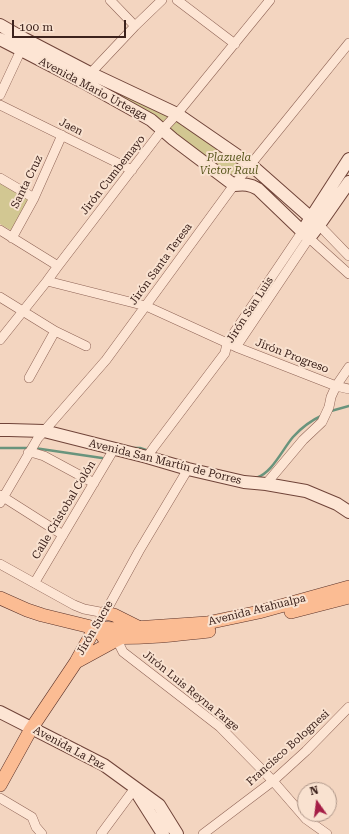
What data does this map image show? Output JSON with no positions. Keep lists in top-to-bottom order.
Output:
{
  "streets": {
    "main road": ["Avenida Atahualpa", "Jirón Sucre"],
    "street": [
      "Avenida Mario Urteaga",
      "Jaen",
      "Jirón Cumbemayo",
      "Santa Cruz",
      "Jirón Santa Teresa",
      "Jirón San Luis",
      "Jirón Progreso",
      "Avenida San Martín de Porres",
      "Calle Cristobal Colón",
      "Jirón Luis Reyna Farge",
      "Avenida La Paz",
      "Francisco Bolognesi"
    ]
  },
  "crossings": [
    ["Avenida Mario Urteaga", "Jirón Cumbemayo"],
    ["Avenida Mario Urteaga", "Jirón Santa Teresa"],
    ["Avenida Mario Urteaga", "Jirón San Luis"],
    ["Jaen", "Jirón Cumbemayo"],
    ["Jaen", "Santa Cruz"],
    ["Jirón Cumbemayo", "Jirón Progreso"],
    ["Jirón Santa Teresa", "Jirón Progreso"],
    ["Jirón Santa Teresa", "Avenida San Martín de Porres"],
    ["Jirón San Luis", "Jirón Progreso"],
    ["Jirón San Luis", "Avenida San Martín de Porres"],
    ["Avenida San Martín de Porres", "Calle Cristobal Colón"],
    ["Avenida San Martín de Porres", "Jirón Sucre"],
    ["Avenida Atahualpa", "Jirón Sucre"],
    ["Avenida Atahualpa", "Jirón Luis Reyna Farge"],
    ["Jirón Sucre", "Avenida La Paz"],
    ["Jirón Luis Reyna Farge", "Francisco Bolognesi"]
  ],
  "parks": ["Plazuela Victor Raul"],
  "scale_bar": "100 m",
  "north": "top"
}
